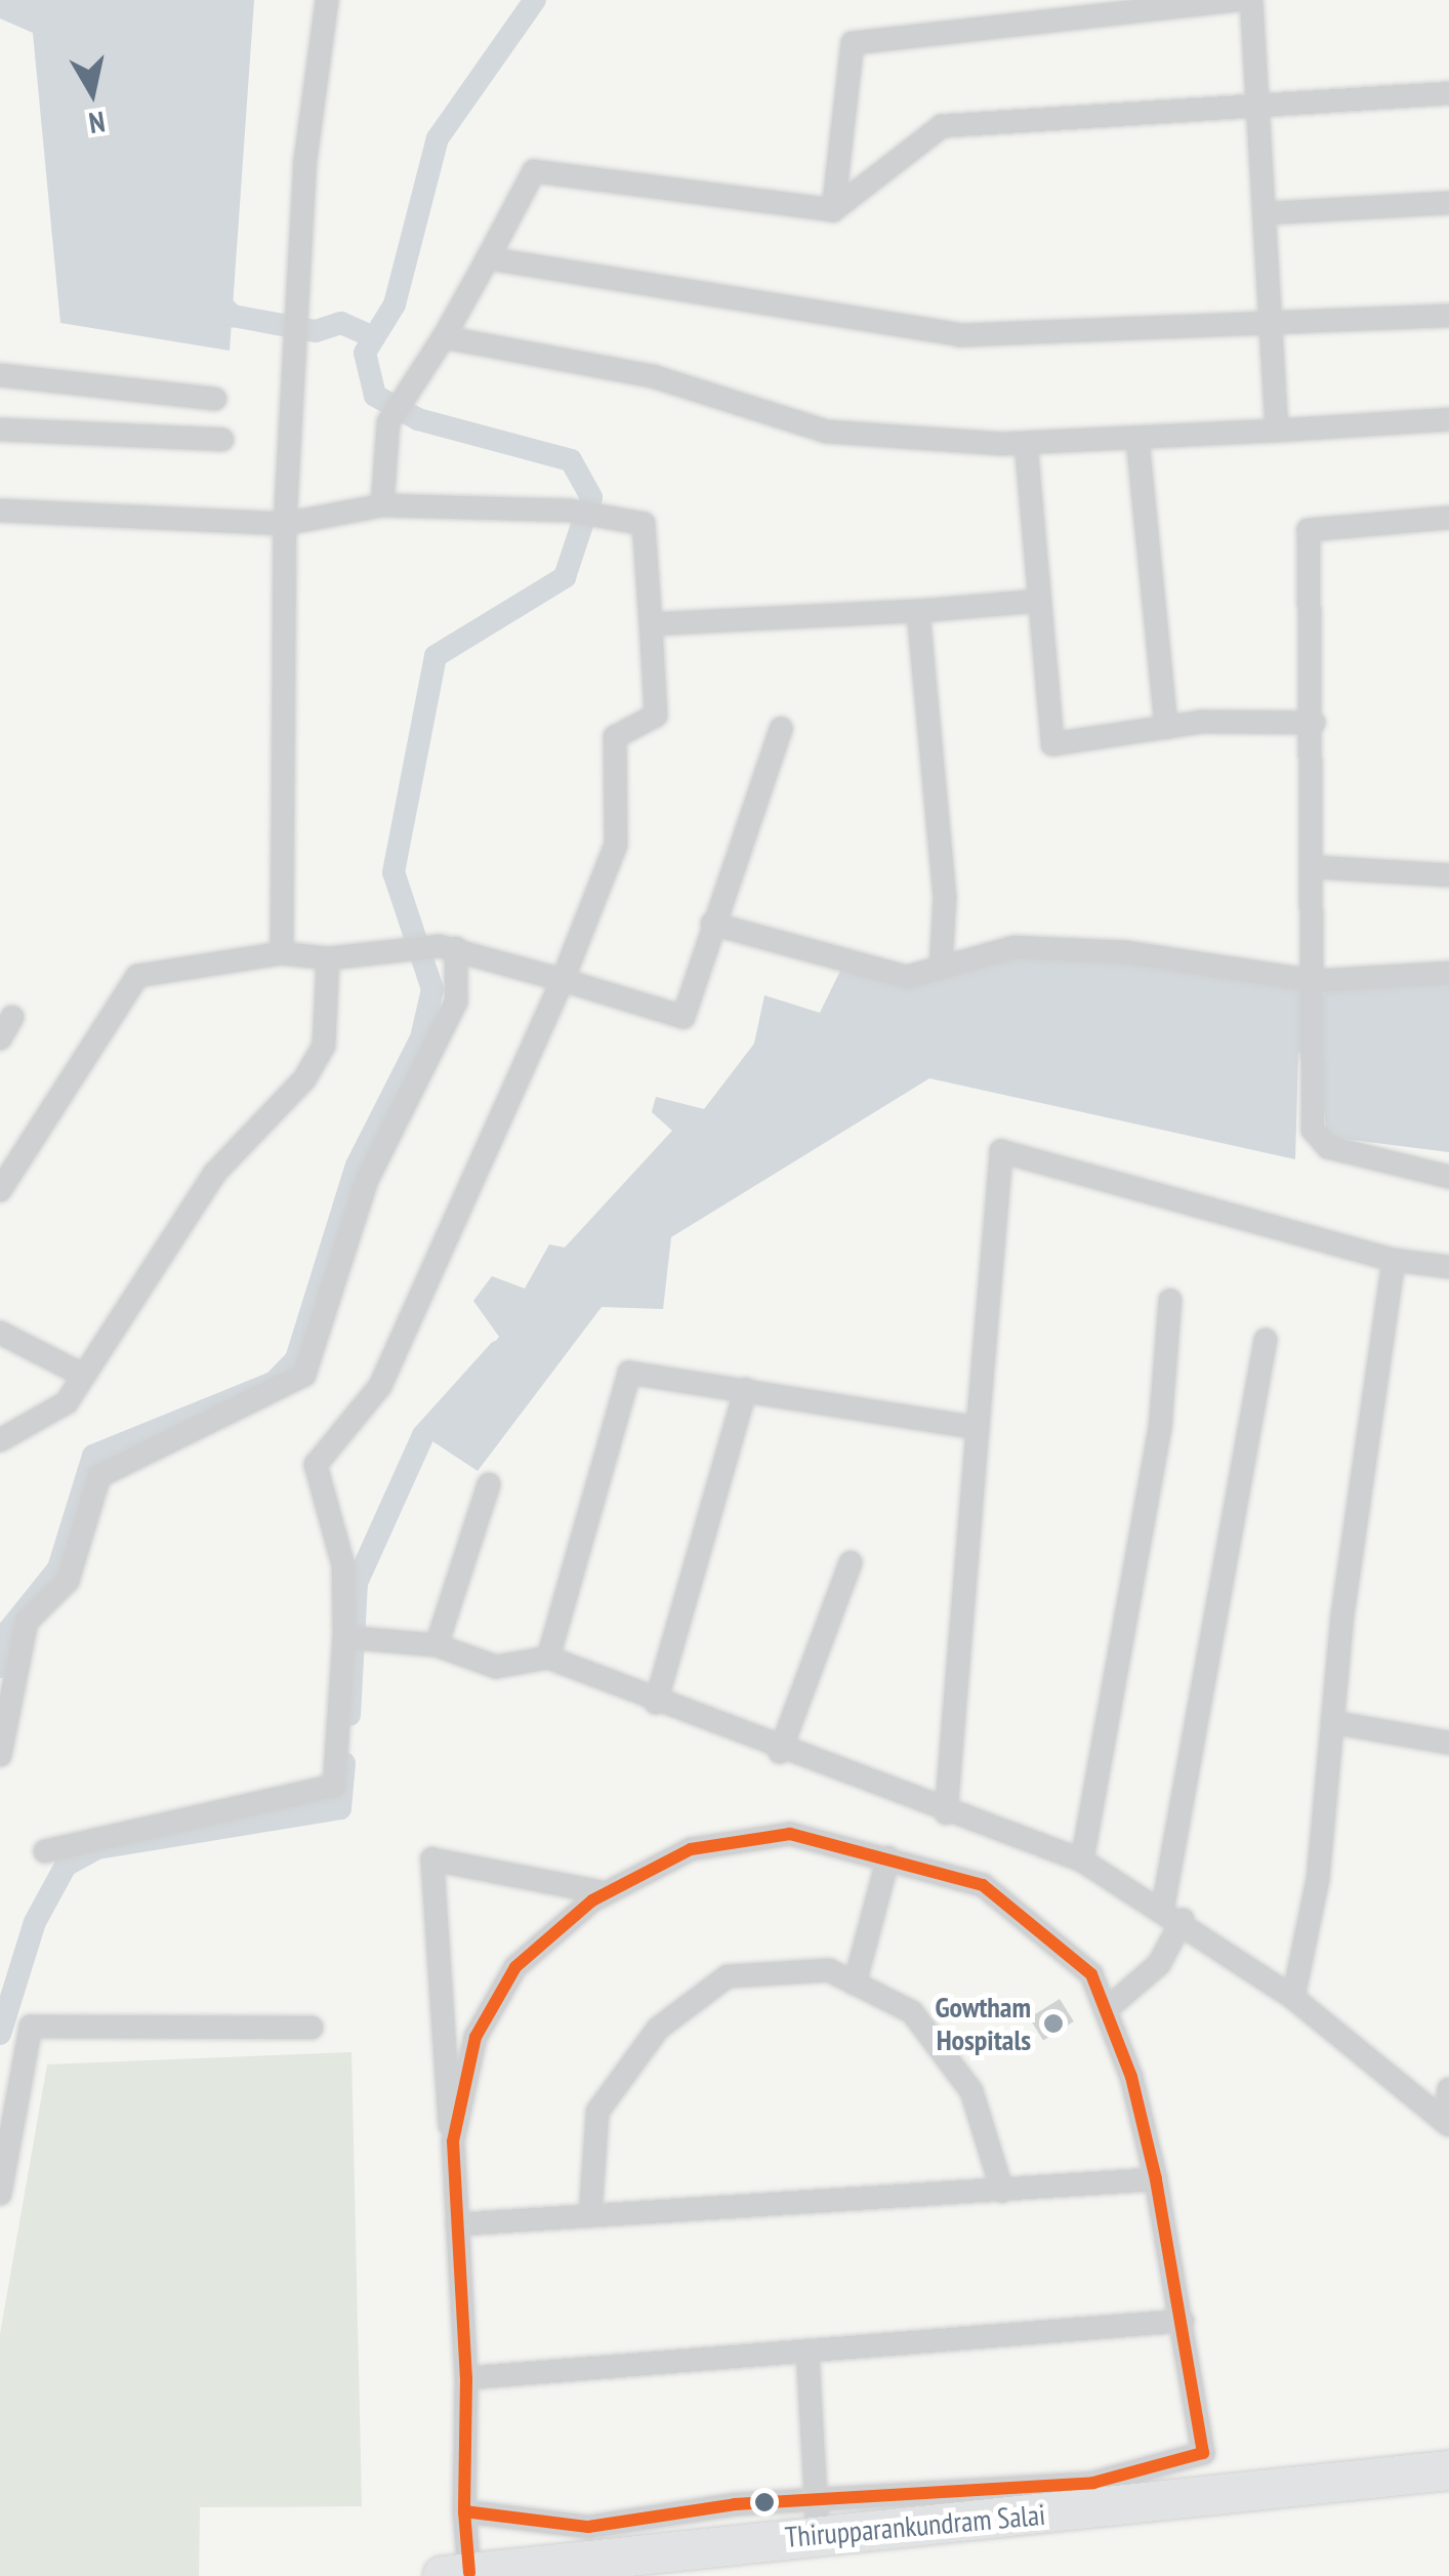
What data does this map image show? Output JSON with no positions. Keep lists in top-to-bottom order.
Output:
{
  "streets": {
    "main road": ["Thirupparankundram Salai"]
  },
  "places": ["Gowtham Hospitals"],
  "north": "bottom"
}
